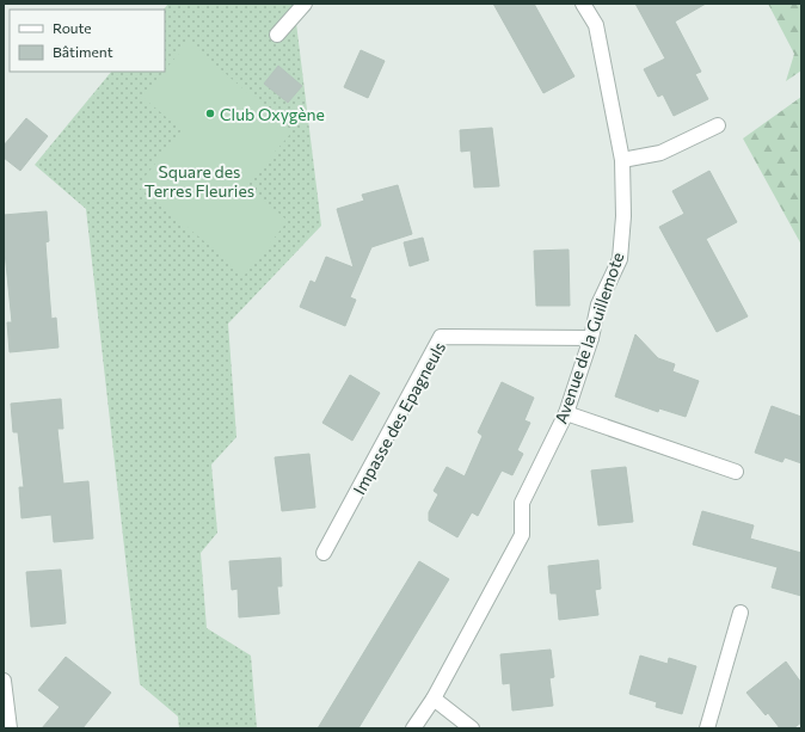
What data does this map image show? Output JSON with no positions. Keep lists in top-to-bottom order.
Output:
{
  "streets": {
    "street": ["Avenue de la Guillemote", "Impasse des Epagneuls"]
  },
  "crossings": [
    ["Avenue de la Guillemote", "Impasse des Epagneuls"]
  ],
  "parks": ["Square des Terres Fleuries"],
  "places": ["Club Oxygène"],
  "legend": ["Route", "Bâtiment"]
}
